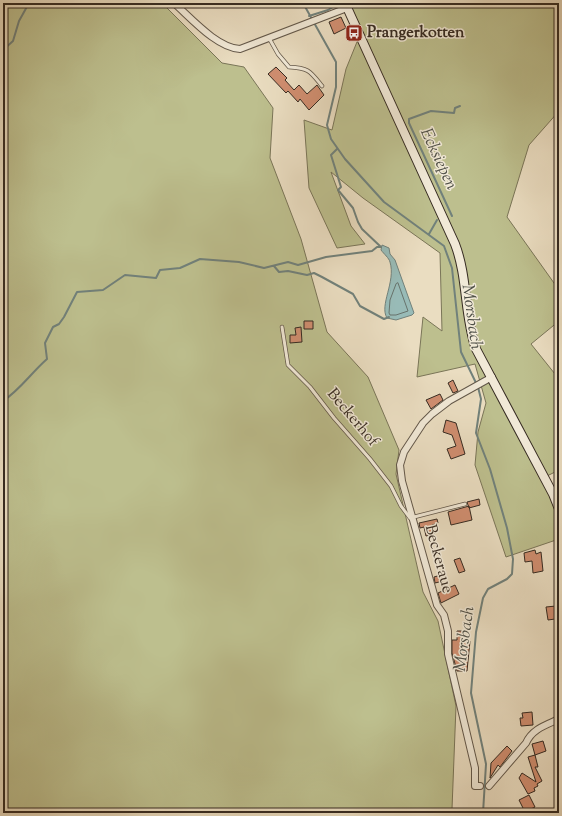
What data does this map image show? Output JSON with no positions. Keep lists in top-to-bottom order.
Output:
{
  "streets": {
    "street": ["Beckeraue"],
    "lane": ["Beckerhof"]
  },
  "crossings": [
    ["Beckerhof", "Beckeraue"]
  ],
  "water": ["Ecksiepen", "Morsbach"],
  "places": {
    "bus stop": ["Prangerkotten"]
  }
}
